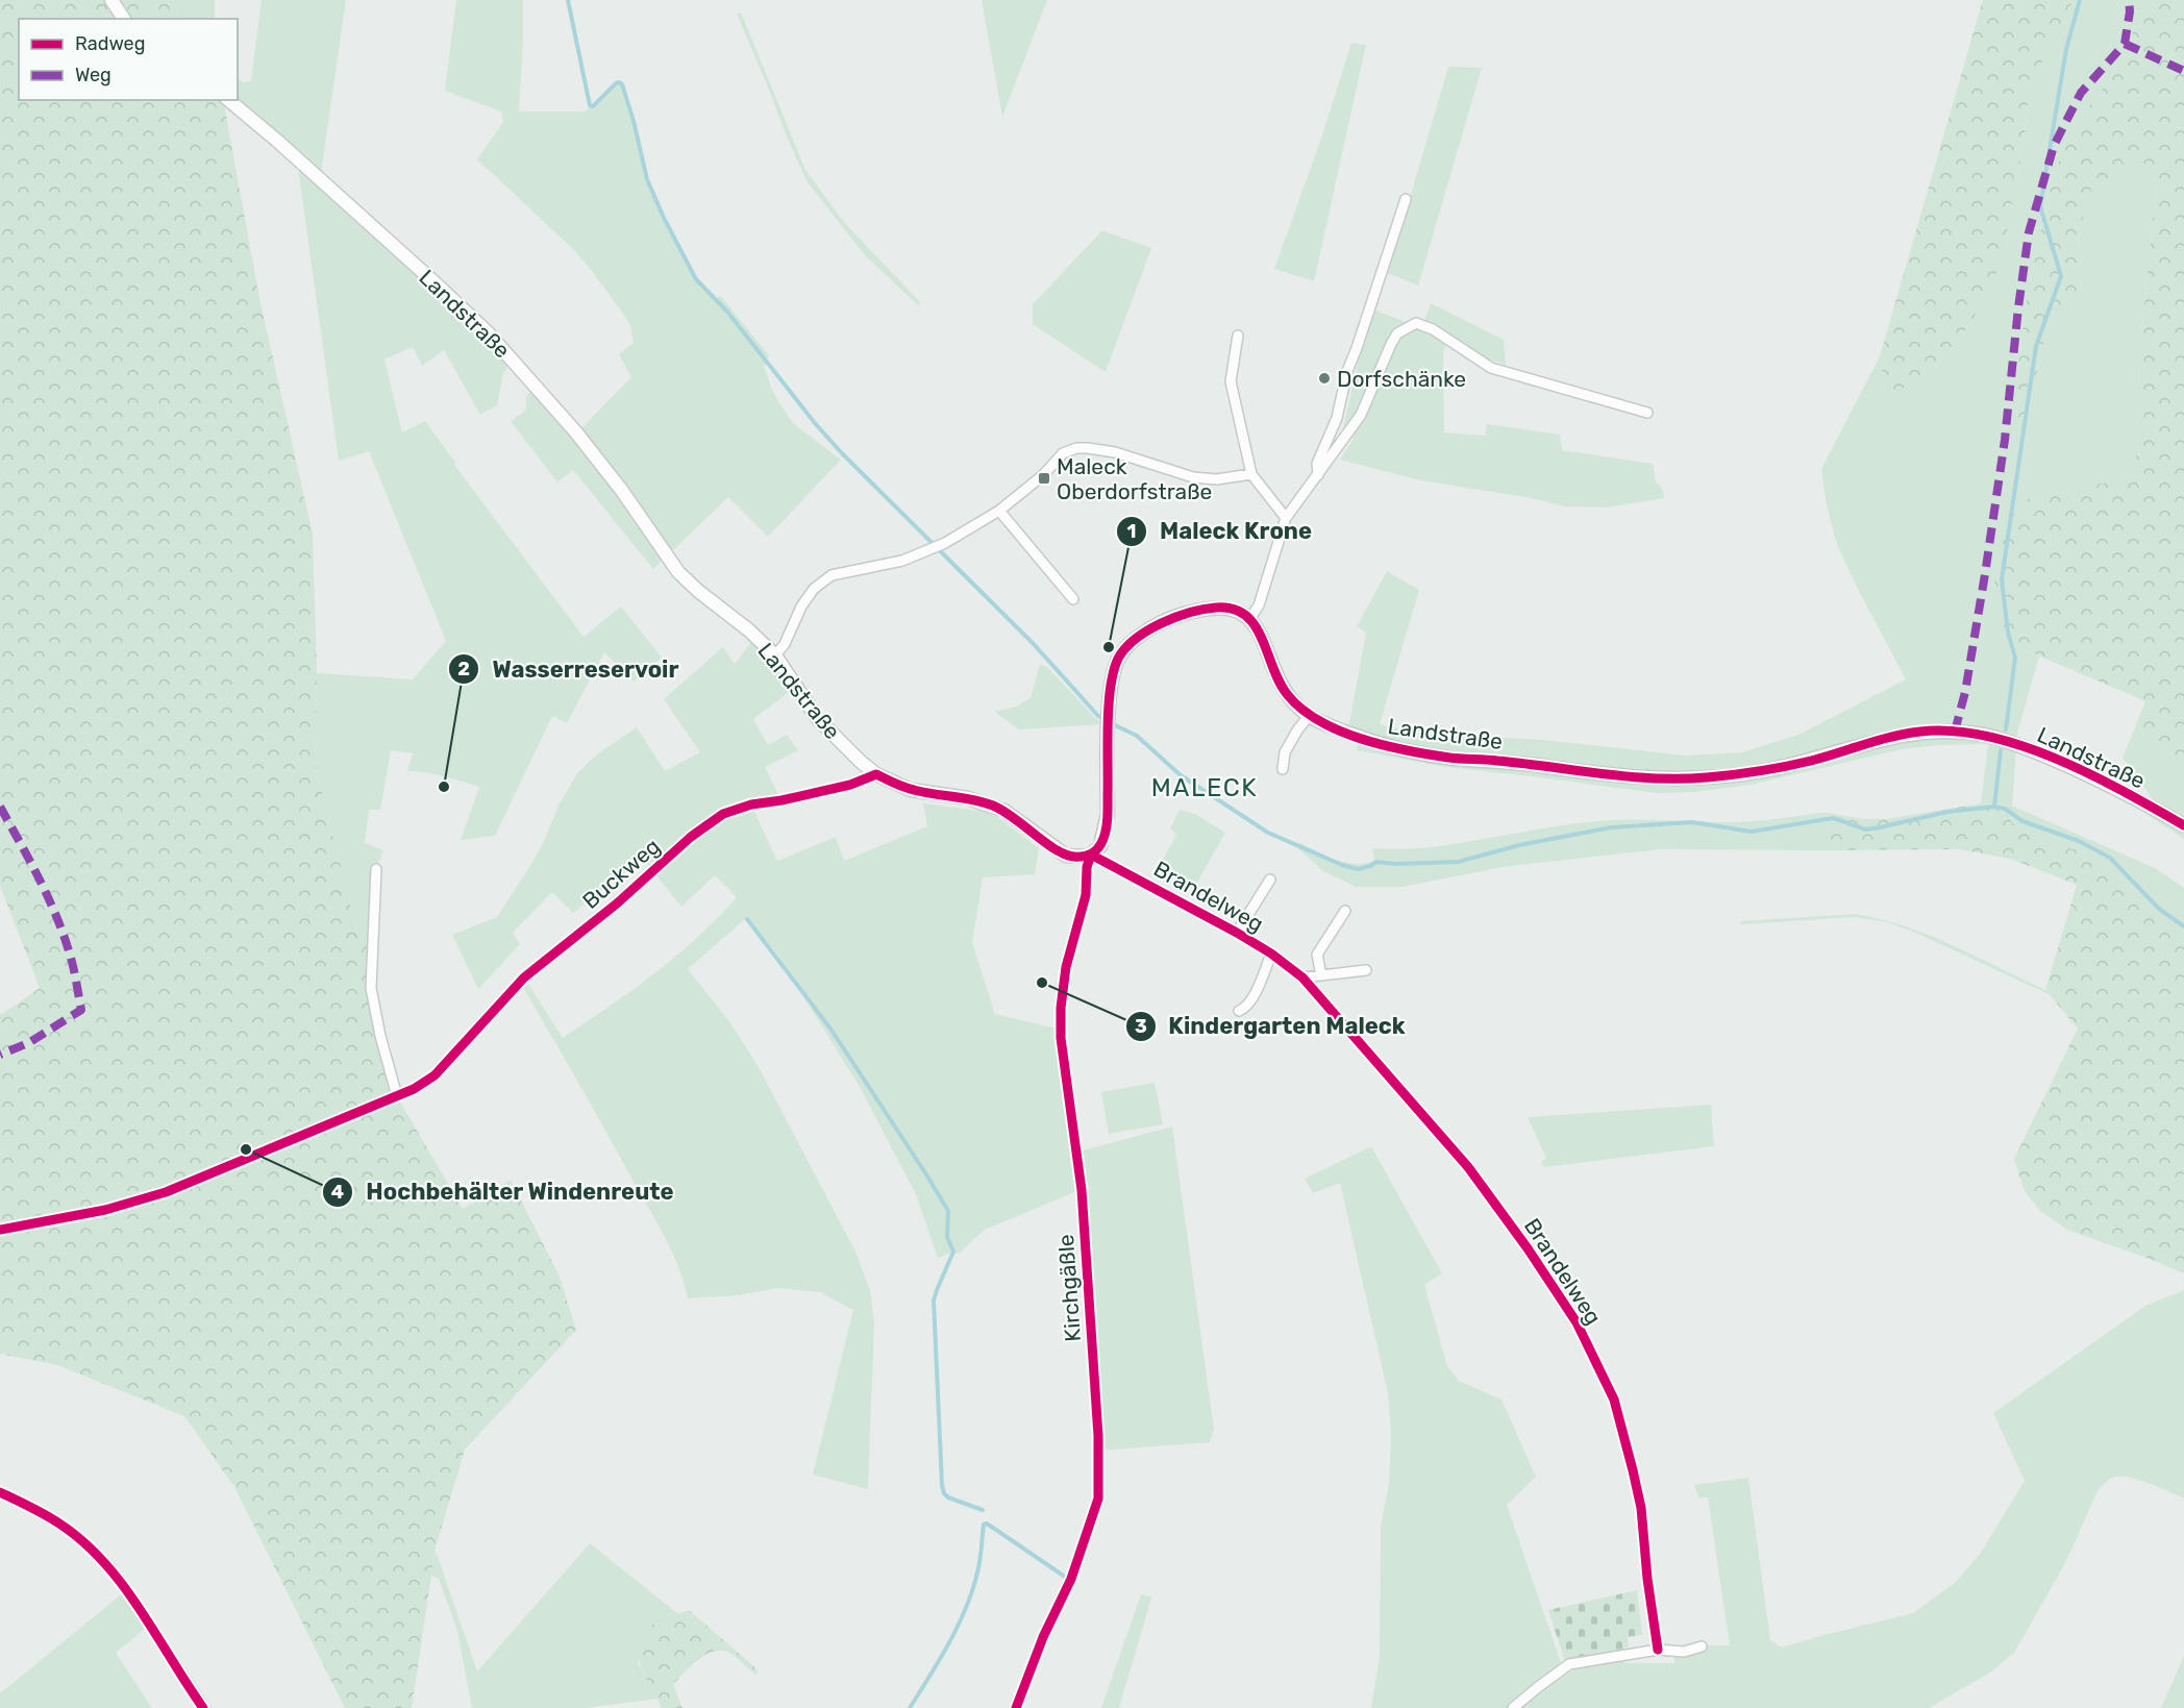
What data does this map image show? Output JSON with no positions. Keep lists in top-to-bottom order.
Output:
{
  "streets": {
    "street": [
      "Landstraße",
      "Buckweg",
      "Brandelweg",
      "Kirchgäßle"
    ]
  },
  "crossings": [
    ["Landstraße", "Buckweg"],
    ["Landstraße", "Brandelweg"],
    ["Landstraße", "Kirchgäßle"],
    ["Brandelweg", "Kirchgäßle"]
  ],
  "districts": ["MALECK"],
  "places": {
    "other": [
      "Dorfschänke",
      "Maleck Krone",
      "Wasserreservoir",
      "Kindergarten Maleck",
      "Hochbehälter Windenreute"
    ],
    "transit": ["Maleck Oberdorfstraße"]
  },
  "legend": ["Radweg", "Weg"]
}
